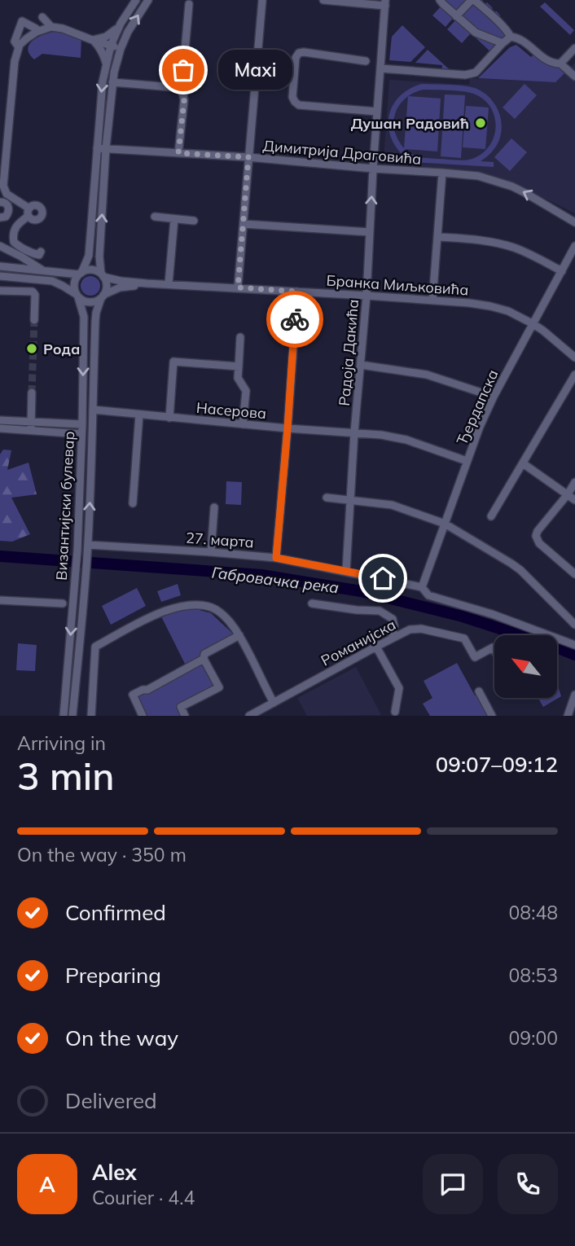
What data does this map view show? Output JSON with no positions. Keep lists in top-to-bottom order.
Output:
{
  "streets": {
    "street": [
      "Димитрија Драговића",
      "Бранка Миљковића",
      "Радоја Дакића",
      "Ђердапска",
      "Насерова",
      "Византијски булевар",
      "27. марта",
      "Романијска"
    ]
  },
  "crossings": [
    ["Димитрија Драговића", "Радоја Дакића"],
    ["Бранка Миљковића", "Радоја Дакића"],
    ["Бранка Миљковића", "Ђердапска"],
    ["Бранка Миљковића", "Византијски булевар"],
    ["Радоја Дакића", "Насерова"],
    ["Радоја Дакића", "27. марта"],
    ["Ђердапска", "Насерова"],
    ["Ђердапска", "27. марта"],
    ["Насерова", "Византијски булевар"],
    ["Византијски булевар", "27. марта"]
  ],
  "water": ["Габровачка река"],
  "places": ["Maxi", "Душан Радовић", "Рода"],
  "north": "top left",
  "page": {
    "bubble": "Maxi",
    "heading": ["3 min", "Arriving in", "09:07–09:12"],
    "panel": ["Alex", "Courier · 4.4"],
    "bar": "On the way · 350 m",
    "list": [
      ["Confirmed", "08:48"],
      ["Preparing", "08:53"],
      ["On the way", "09:00"],
      "Delivered"
    ],
    "round": "A"
  }
}
